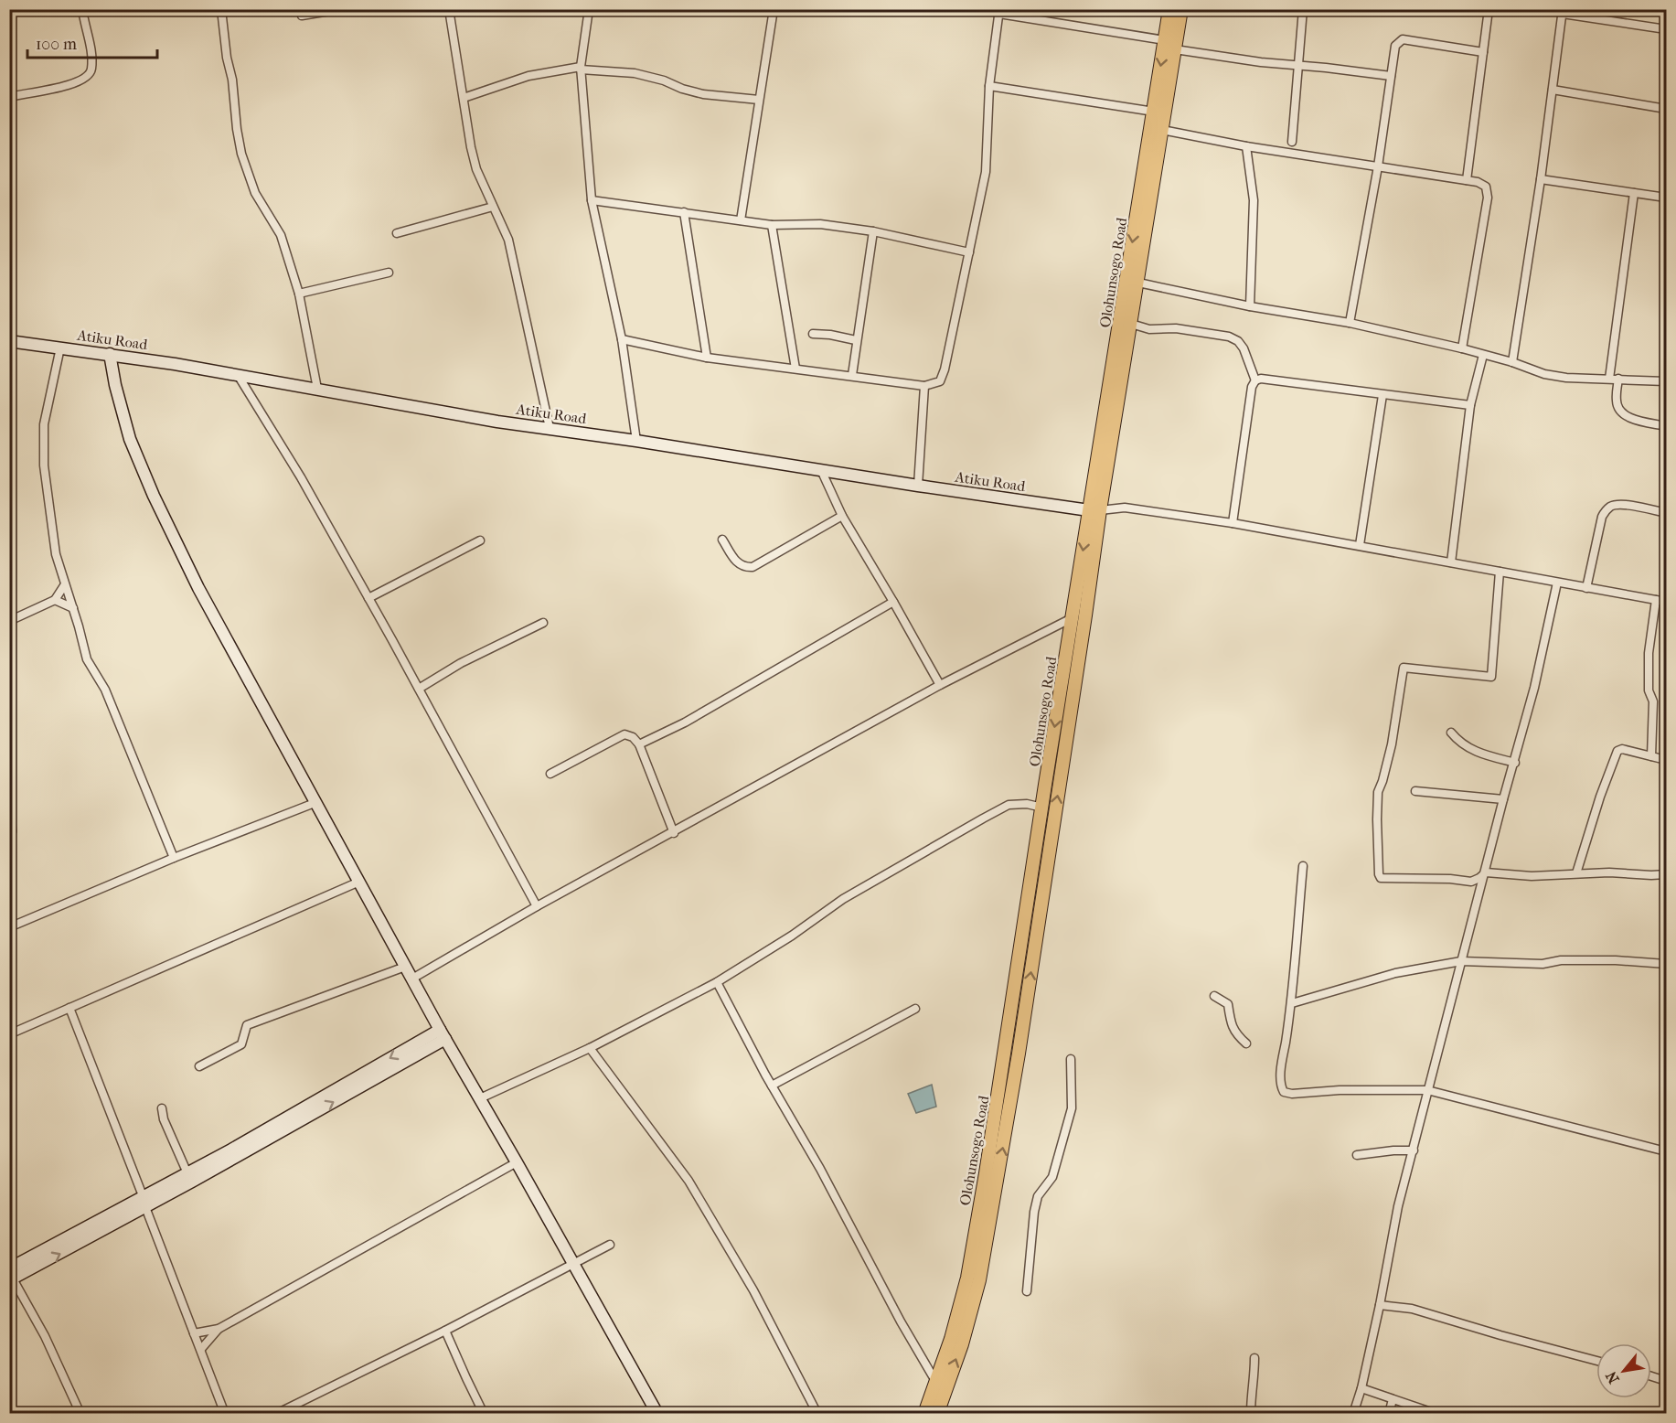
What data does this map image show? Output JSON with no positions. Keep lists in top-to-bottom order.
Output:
{
  "streets": {
    "main road": ["Olohunsogo Road"],
    "street": ["Atiku Road"]
  },
  "crossings": [
    ["Olohunsogo Road", "Atiku Road"]
  ],
  "scale_bar": "100 m",
  "north": "bottom left"
}
